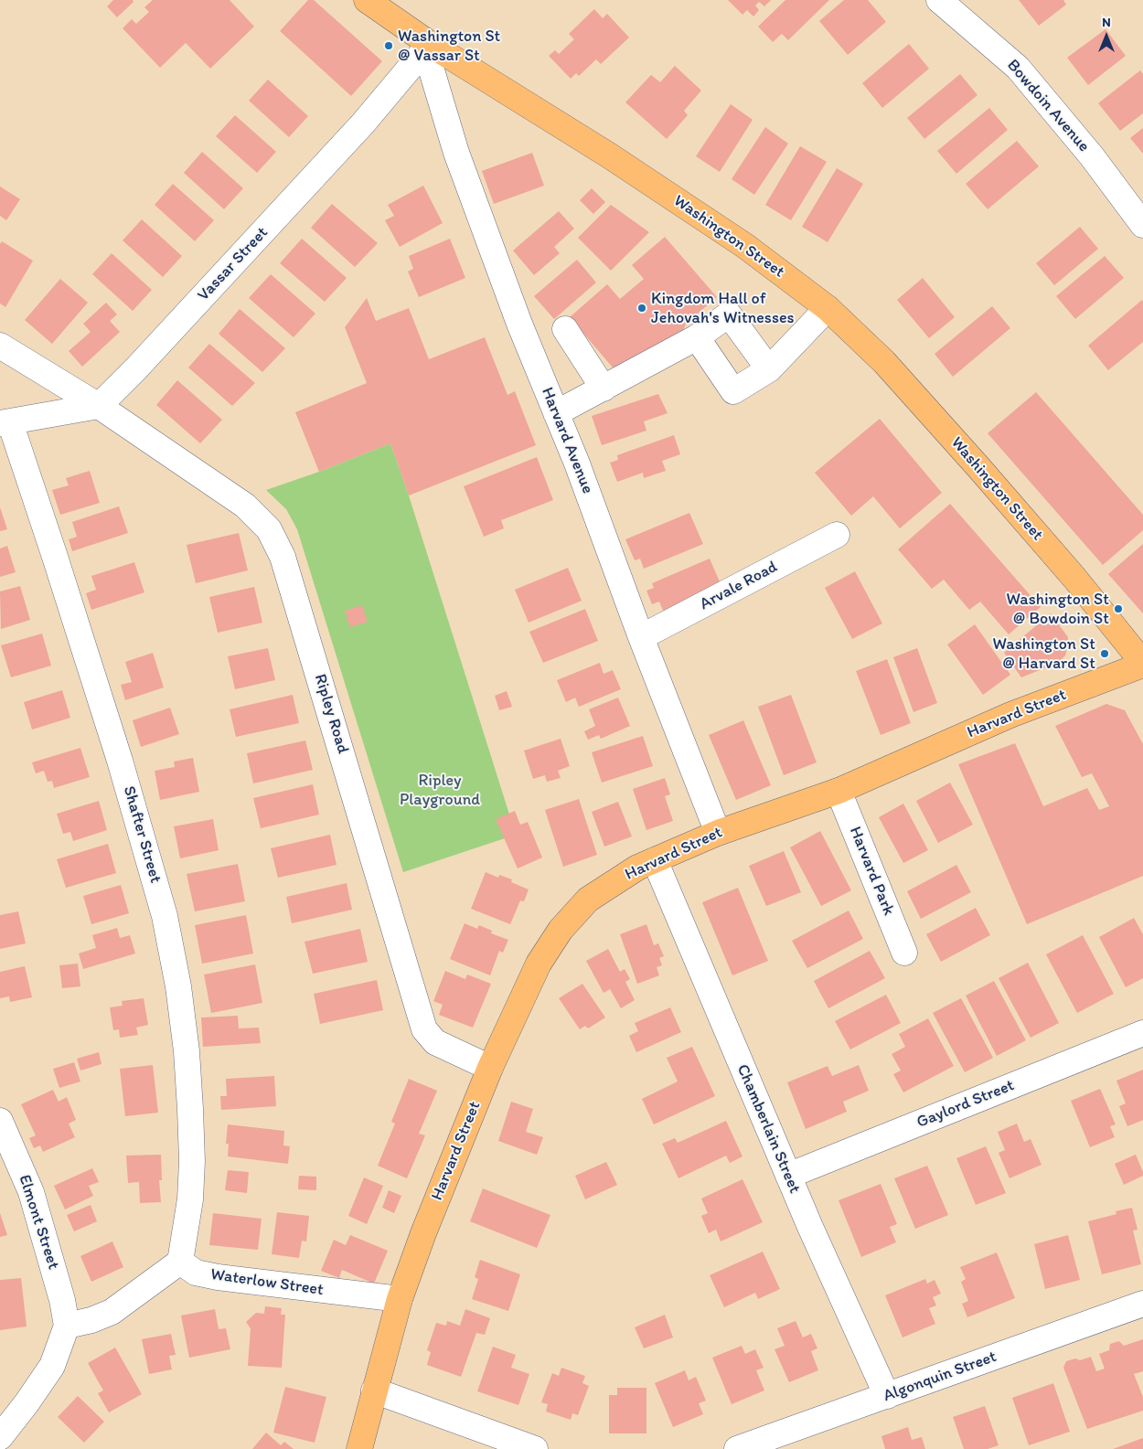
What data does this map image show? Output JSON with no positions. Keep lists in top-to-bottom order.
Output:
{
  "streets": {
    "main road": ["Washington Street", "Harvard Street"],
    "street": [
      "Bowdoin Avenue",
      "Vassar Street",
      "Harvard Avenue",
      "Arvale Road",
      "Ripley Road",
      "Shafter Street",
      "Harvard Park",
      "Gaylord Street",
      "Chamberlain Street",
      "Elmont Street",
      "Waterlow Street",
      "Algonquin Street"
    ]
  },
  "crossings": [
    ["Washington Street", "Vassar Street"],
    ["Washington Street", "Harvard Avenue"],
    ["Washington Street", "Harvard Street"],
    ["Vassar Street", "Harvard Avenue"],
    ["Vassar Street", "Ripley Road"],
    ["Harvard Avenue", "Arvale Road"],
    ["Harvard Avenue", "Harvard Street"],
    ["Ripley Road", "Harvard Street"],
    ["Harvard Street", "Harvard Park"],
    ["Harvard Street", "Chamberlain Street"],
    ["Harvard Street", "Waterlow Street"],
    ["Shafter Street", "Waterlow Street"],
    ["Gaylord Street", "Chamberlain Street"],
    ["Chamberlain Street", "Algonquin Street"]
  ],
  "parks": ["Ripley Playground"],
  "places": [
    "Washington St @ Vassar St",
    "Kingdom Hall of Jehovah's Witnesses",
    "Washington St @ Bowdoin St",
    "Washington St @ Harvard St"
  ],
  "north": "top"
}
